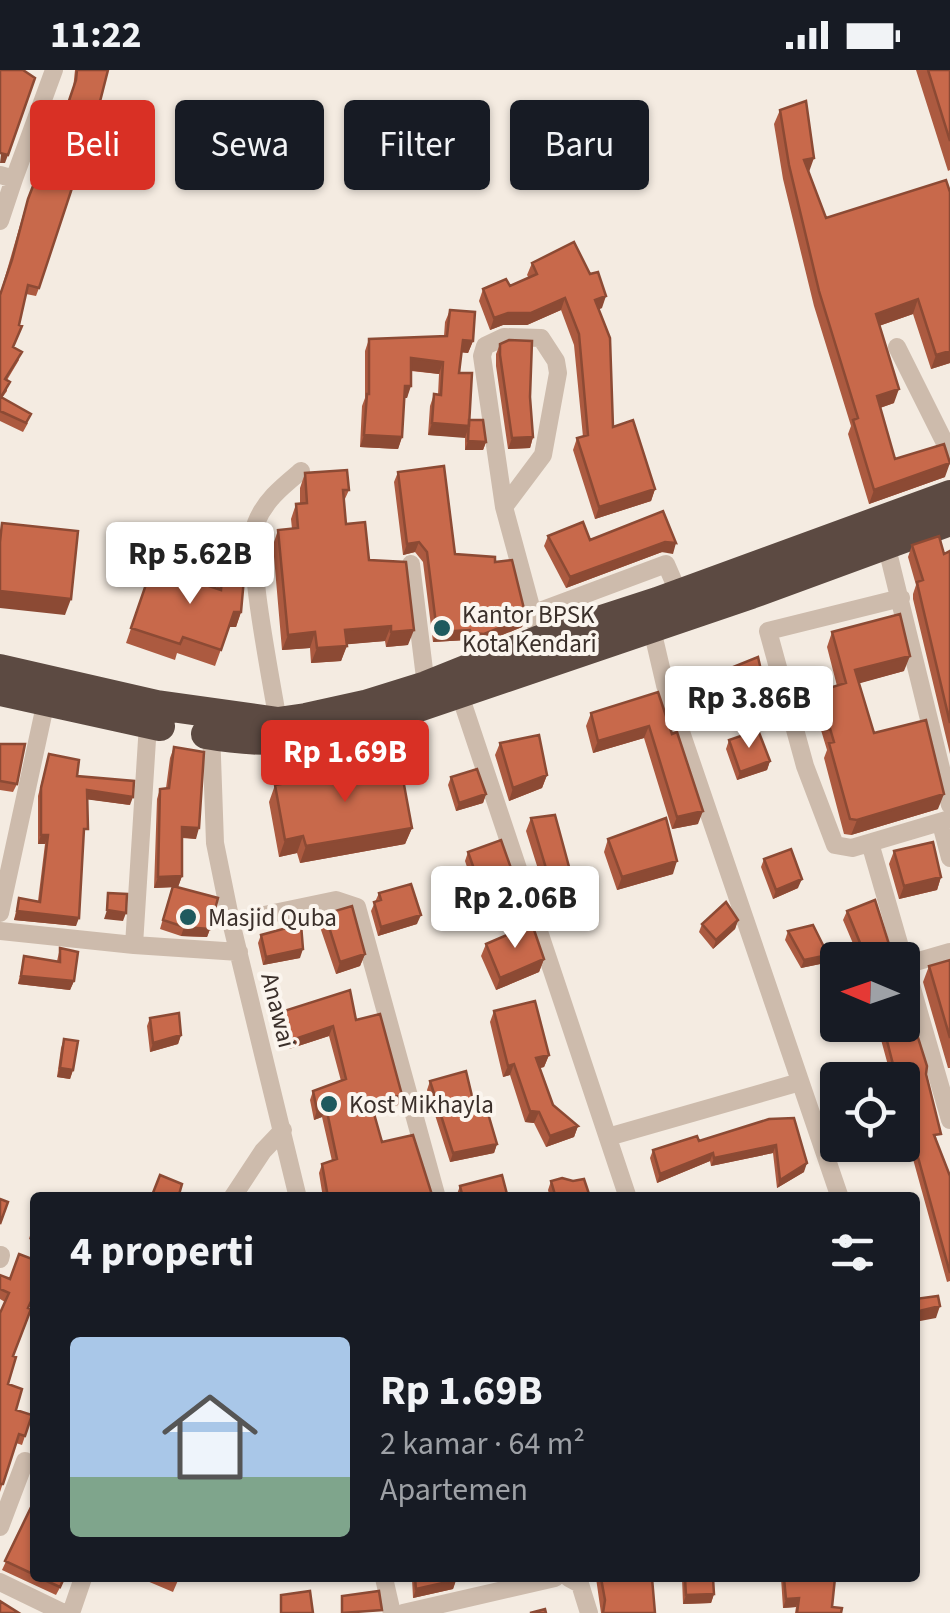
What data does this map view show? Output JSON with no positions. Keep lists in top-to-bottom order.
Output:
{
  "streets": {
    "street": ["Anawai"]
  },
  "places": ["Kantor BPSK Kota Kendari", "Masjid Quba", "Kost Mikhayla"],
  "north": "left",
  "page": {
    "status": "11:22",
    "chip": [
      "Beli",
      "Sewa",
      "Filter",
      "Baru"
    ],
    "price": [
      "Rp 5.62B",
      "Rp 3.86B",
      "Rp 1.69B",
      "Rp 2.06B"
    ],
    "heading": "4 properti",
    "list": [
      {
        "name": "Rp 1.69B",
        "note": "2 kamar · 64 m² · Apartemen"
      }
    ]
  }
}
